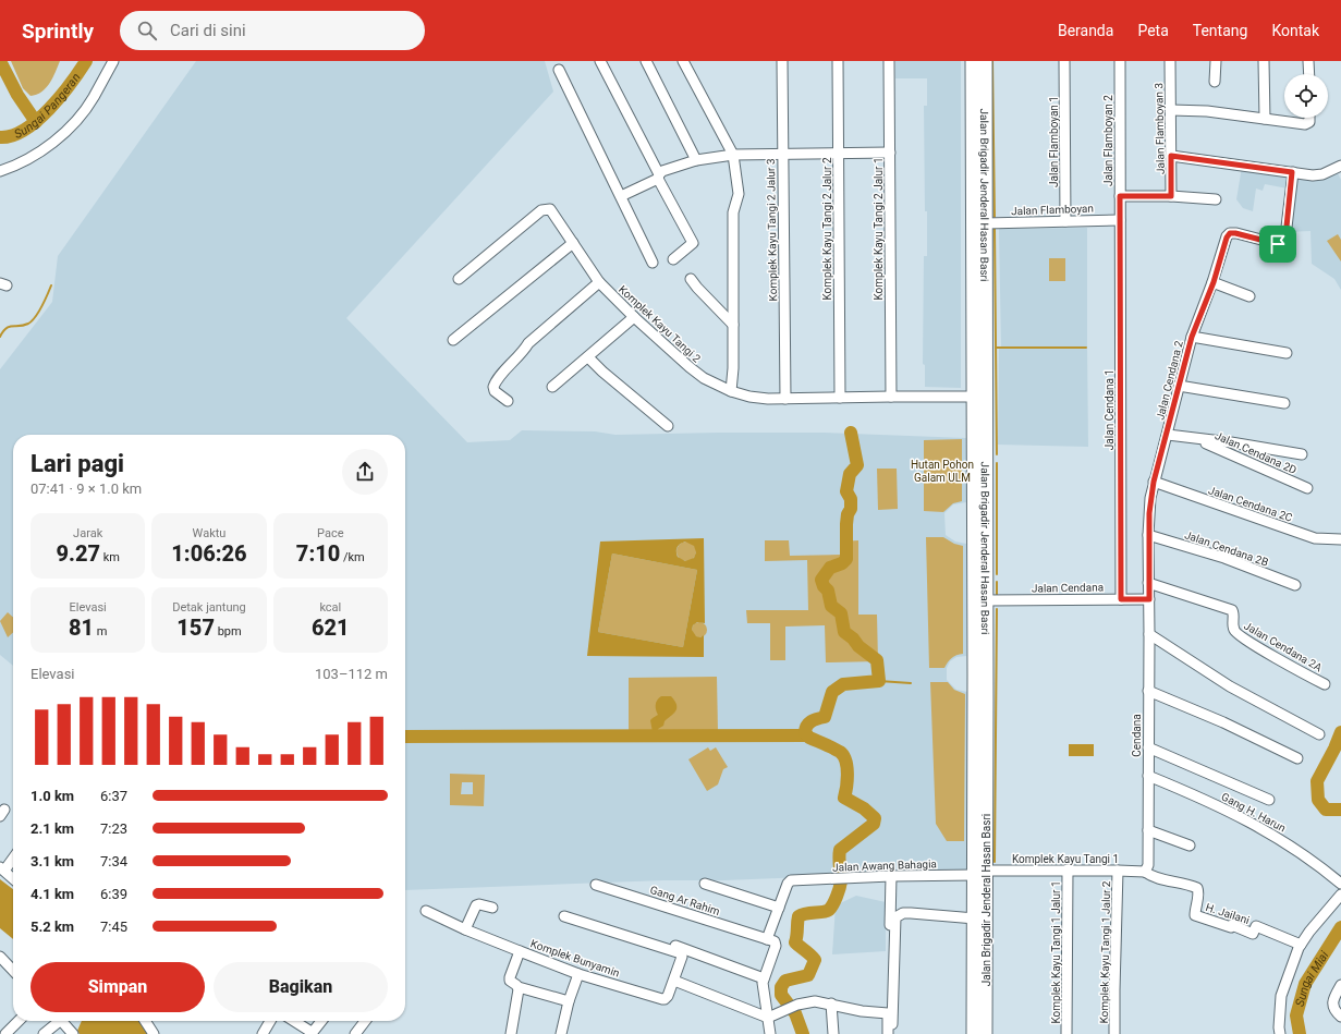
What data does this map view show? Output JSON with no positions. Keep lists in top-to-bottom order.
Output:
{
  "streets": {
    "highway": ["Jalan Brigadir Jenderal Hasan Basri"],
    "street": [
      "Jalan Flamboyan 3",
      "Jalan Flamboyan 2",
      "Jalan Flamboyan 1",
      "Jalan Flamboyan",
      "Komplek Kayu Tangi 2 Jalur 2",
      "Komplek Kayu Tangi 2 Jalur 1",
      "Komplek Kayu Tangi 2 Jalur 3",
      "Komplek Kayu Tangi 2",
      "Jalan Cendana 2",
      "Jalan Cendana 1",
      "Jalan Cendana 2D",
      "Jalan Cendana 2C",
      "Jalan Cendana 2B",
      "Jalan Cendana",
      "Jalan Cendana 2A",
      "Cendana",
      "Gang H. Harun",
      "Komplek Kayu Tangi 1",
      "Jalan Awang Bahagia",
      "Gang Ar Rahim",
      "H. Jailani",
      "Komplek Kayu Tangi 1 Jalur 1",
      "Komplek Kayu Tangi 1 Jalur 2",
      "Komplek Bunyamin"
    ]
  },
  "crossings": [
    ["Jalan Flamboyan 2", "Jalan Flamboyan"],
    ["Jalan Flamboyan 2", "Jalan Cendana 1"],
    ["Jalan Flamboyan 1", "Jalan Flamboyan"],
    ["Jalan Brigadir Jenderal Hasan Basri", "Jalan Flamboyan"],
    ["Jalan Brigadir Jenderal Hasan Basri", "Komplek Kayu Tangi 2"],
    ["Jalan Brigadir Jenderal Hasan Basri", "Jalan Cendana"],
    ["Jalan Brigadir Jenderal Hasan Basri", "Komplek Kayu Tangi 1"],
    ["Jalan Brigadir Jenderal Hasan Basri", "Jalan Awang Bahagia"],
    ["Jalan Flamboyan", "Jalan Cendana 1"],
    ["Komplek Kayu Tangi 2 Jalur 2", "Komplek Kayu Tangi 2"],
    ["Komplek Kayu Tangi 2 Jalur 1", "Komplek Kayu Tangi 2"],
    ["Komplek Kayu Tangi 2 Jalur 3", "Komplek Kayu Tangi 2"],
    ["Jalan Cendana 2", "Jalan Cendana 2D"],
    ["Jalan Cendana 2", "Jalan Cendana 2C"],
    ["Jalan Cendana 2", "Jalan Cendana 2B"],
    ["Jalan Cendana 2", "Jalan Cendana"],
    ["Jalan Cendana 2", "Jalan Cendana 2A"],
    ["Jalan Cendana 2", "Cendana"],
    ["Jalan Cendana 1", "Jalan Cendana"],
    ["Jalan Cendana", "Cendana"],
    ["Cendana", "Gang H. Harun"],
    ["Cendana", "Komplek Kayu Tangi 1"],
    ["Cendana", "H. Jailani"],
    ["Komplek Kayu Tangi 1", "Jalan Awang Bahagia"],
    ["Komplek Kayu Tangi 1", "H. Jailani"],
    ["Komplek Kayu Tangi 1", "Komplek Kayu Tangi 1 Jalur 1"],
    ["Komplek Kayu Tangi 1", "Komplek Kayu Tangi 1 Jalur 2"]
  ],
  "water": ["Sungai Pangeran", "Sungai Miai"],
  "parks": ["Hutan Pohon Galam ULM"],
  "page": {
    "header": "Sprintly",
    "search": "Cari di sini",
    "nav": [
      "Beranda",
      "Peta",
      "Tentang",
      "Kontak"
    ],
    "heading": ["Lari pagi", "07:41 · 9 × 1.0 km"],
    "stats": [
      ["Jarak", "9.27 km"],
      ["Waktu", "1:06:26"],
      ["Pace", "7:10 /km"],
      ["Elevasi", "81 m"],
      ["Detak jantung", "157 bpm"],
      ["kcal", "621"]
    ],
    "chart": ["Elevasi", "103–112 m"],
    "list": [
      {
        "name": "1.0 km",
        "note": "6:37"
      },
      {
        "name": "2.1 km",
        "note": "7:23"
      },
      {
        "name": "3.1 km",
        "note": "7:34"
      },
      {
        "name": "4.1 km",
        "note": "6:39"
      },
      {
        "name": "5.2 km",
        "note": "7:45"
      }
    ],
    "buttons": ["Simpan", "Bagikan"]
  }
}
